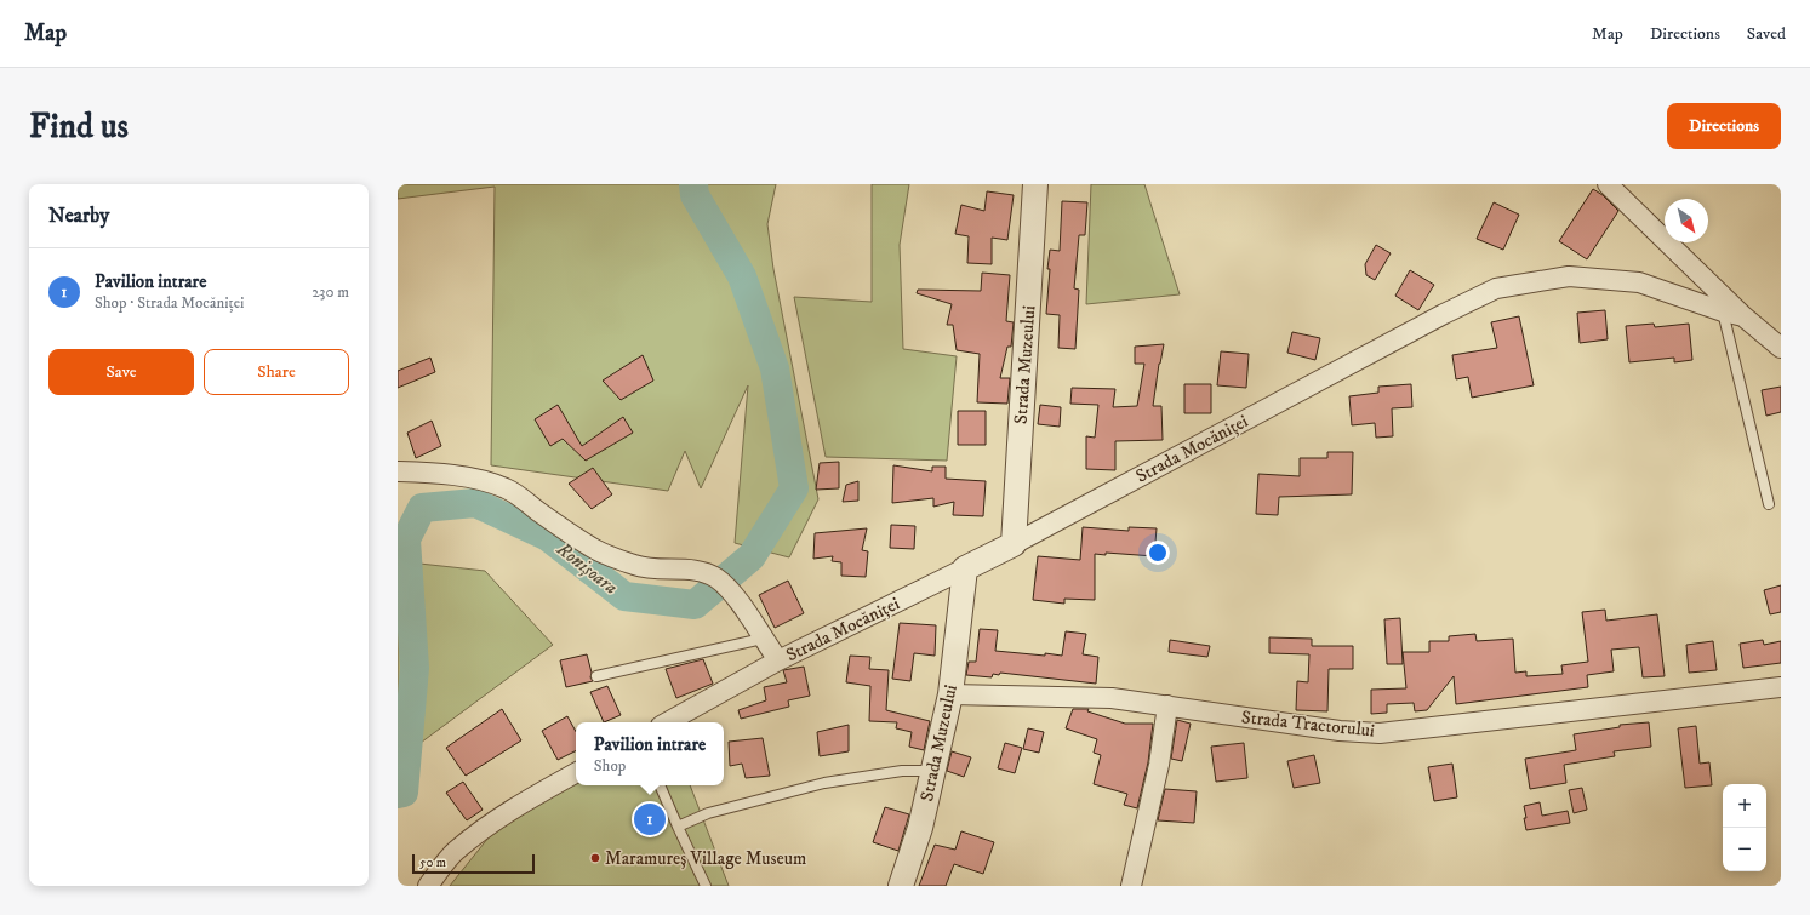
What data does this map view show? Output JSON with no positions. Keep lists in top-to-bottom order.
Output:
{
  "streets": {
    "street": ["Strada Muzeului", "Strada Mocăniței", "Strada Tractorului"]
  },
  "crossings": [
    ["Strada Muzeului", "Strada Mocăniței"],
    ["Strada Muzeului", "Strada Tractorului"]
  ],
  "water": ["Ronișoara"],
  "places": ["Maramureș Village Museum"],
  "scale_bar": "50 m",
  "north": "bottom right",
  "page": {
    "header": "Map",
    "nav": ["Map", "Directions", "Saved"],
    "buttons": [
      "Directions",
      ["Save", "Share"]
    ],
    "title": "Find us",
    "heading": "Nearby",
    "list": [
      {
        "mark": "1",
        "name": "Pavilion intrare",
        "note": "Shop · Strada Mocăniței",
        "value": "230 m"
      }
    ],
    "popup": ["Pavilion intrare", "Shop"],
    "map_buttons": ["+", "−"],
    "pins": "1",
    "scale": "50 m"
  }
}
